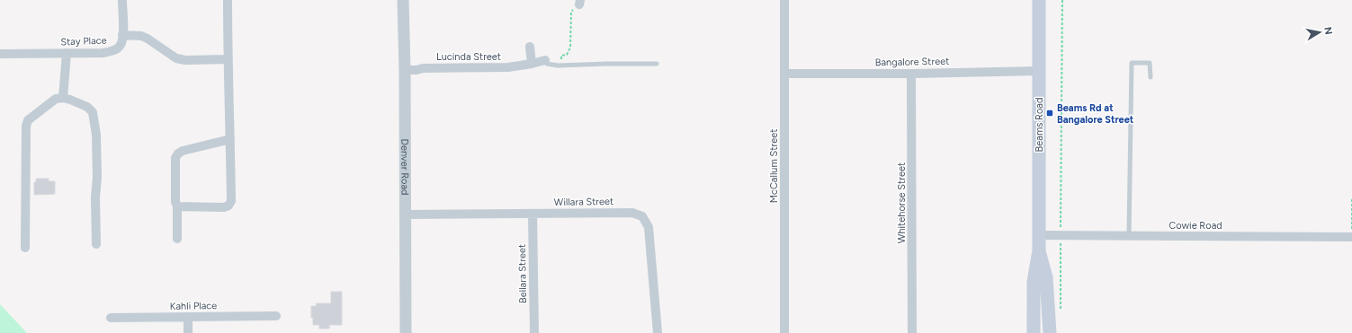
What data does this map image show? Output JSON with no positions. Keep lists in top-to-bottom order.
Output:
{
  "streets": {
    "main road": ["Beams Road"],
    "street": [
      "Stay Place",
      "Lucinda Street",
      "Bangalore Street",
      "Denver Road",
      "McCallum Street",
      "Willara Street",
      "Whitehorse Street",
      "Cowie Road",
      "Bellara Street",
      "Kahli Place"
    ]
  },
  "crossings": [
    ["Lucinda Street", "Denver Road"],
    ["Bangalore Street", "Beams Road"],
    ["Bangalore Street", "McCallum Street"],
    ["Bangalore Street", "Whitehorse Street"],
    ["Beams Road", "Cowie Road"],
    ["Denver Road", "Willara Street"],
    ["Willara Street", "Bellara Street"]
  ],
  "places": {
    "transit": ["Beams Rd at Bangalore Street"]
  },
  "north": "right"
}
